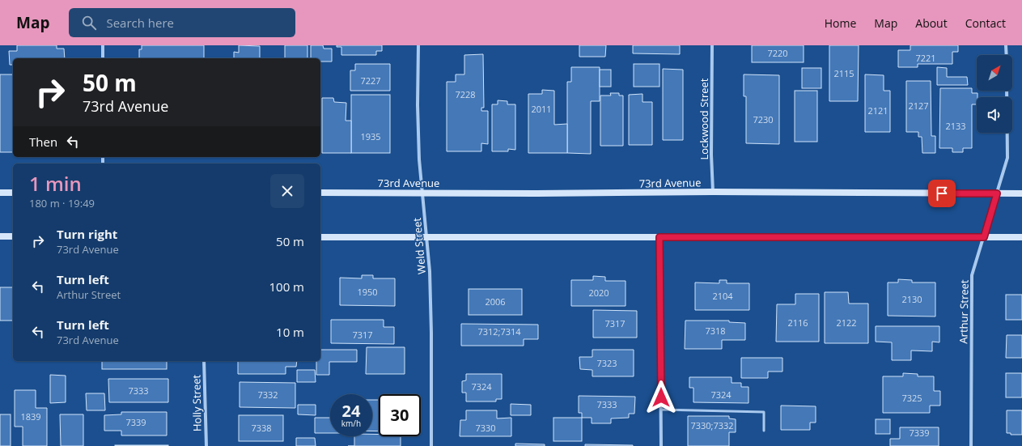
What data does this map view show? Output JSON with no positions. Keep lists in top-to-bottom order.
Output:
{
  "streets": {
    "main road": ["73rd Avenue"],
    "street": [
      "Lockwood Street",
      "Weld Street",
      "Arthur Street",
      "Holly Street"
    ]
  },
  "crossings": [
    ["Lockwood Street", "73rd Avenue"],
    ["73rd Avenue", "Weld Street"],
    ["73rd Avenue", "Arthur Street"]
  ],
  "house_numbers": [
    "7220",
    "7221",
    "2115",
    "7227",
    "7228",
    "2127",
    "2011",
    "2121",
    "7230",
    "2133",
    "1935",
    "1950",
    "2020",
    "2104",
    "2130",
    "2006",
    "2116",
    "2122",
    "7317",
    "7318",
    "7312;7314",
    "7317",
    "7323",
    "7324",
    "7333",
    "7332",
    "7324",
    "7325",
    "7333",
    "1839",
    "7339",
    "7330;7332",
    "7338",
    "7330",
    "7339"
  ],
  "north": "top right",
  "page": {
    "header": "Map",
    "search": "Search here",
    "nav": [
      "Home",
      "Map",
      "About",
      "Contact"
    ],
    "turn": ["50 m", "73rd Avenue"],
    "then": "Then",
    "heading": ["1 min", "180 m · 19:49"],
    "list": [
      {
        "name": "Turn right",
        "note": "73rd Avenue",
        "value": "50 m"
      },
      {
        "name": "Turn left",
        "note": "Arthur Street",
        "value": "100 m"
      },
      {
        "name": "Turn left",
        "note": "73rd Avenue",
        "value": "10 m"
      }
    ],
    "speed": "24 km/h",
    "limit": "30"
  }
}
